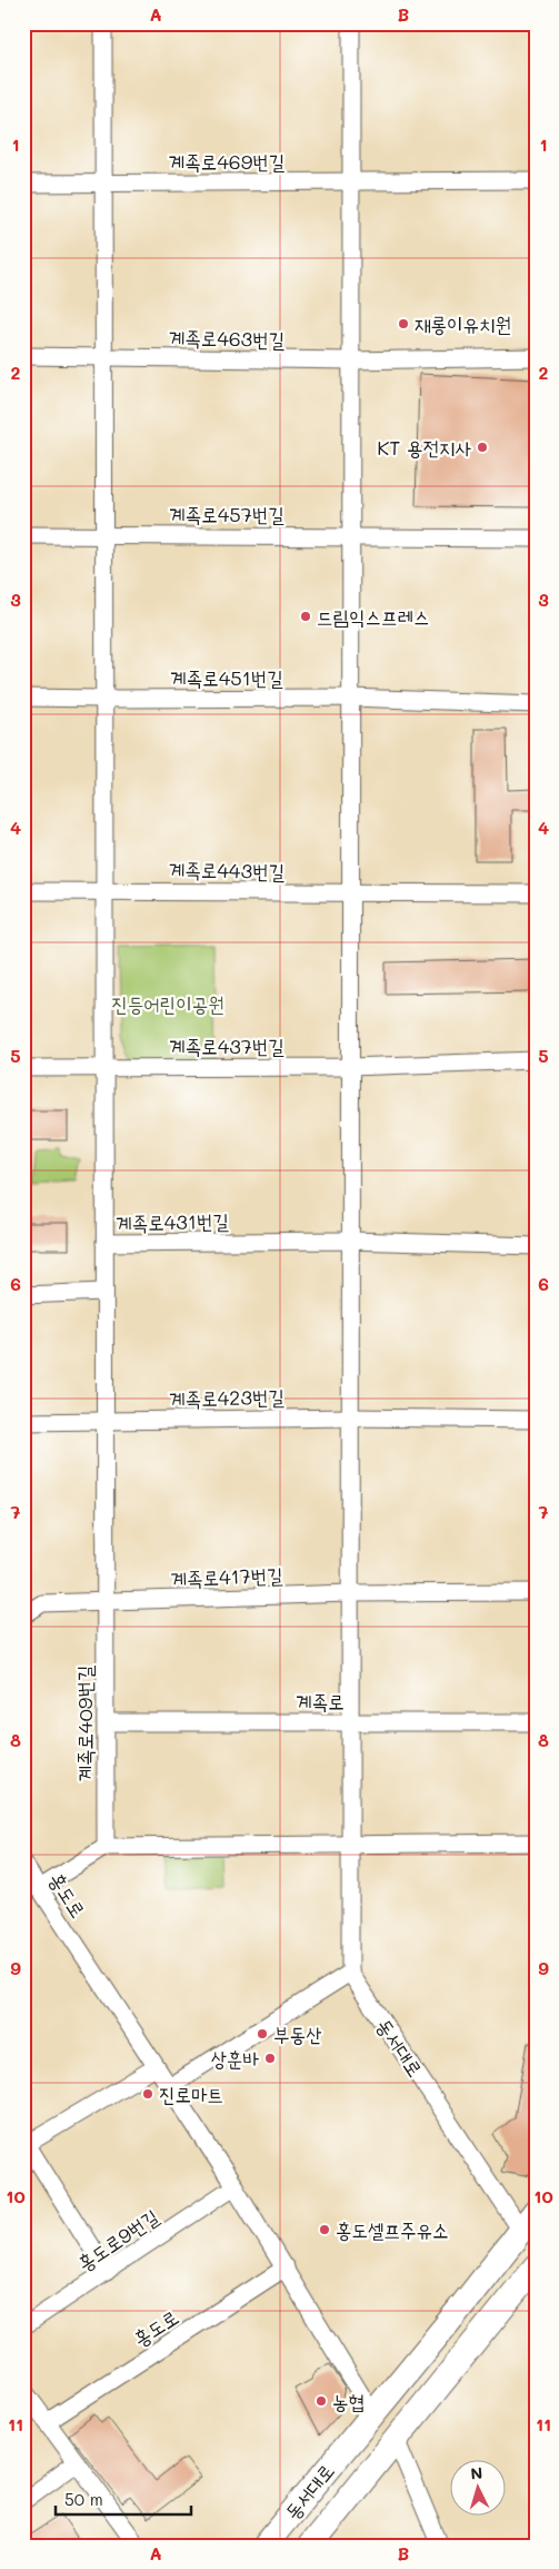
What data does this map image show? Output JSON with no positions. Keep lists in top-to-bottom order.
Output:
{
  "streets": {
    "main road": ["동서대로"],
    "street": [
      "계족로469번길",
      "계족로463번길",
      "계족로457번길",
      "계족로451번길",
      "계족로443번길",
      "계족로437번길",
      "계족로431번길",
      "계족로423번길",
      "계족로417번길",
      "계족로",
      "계족로409번길",
      "홍도로",
      "홍도로9번길"
    ]
  },
  "crossings": [
    ["계족로437번길", "계족로431번길"],
    ["계족로417번길", "계족로409번길"],
    ["계족로", "계족로409번길"],
    ["홍도로", "동서대로"],
    ["홍도로", "홍도로9번길"]
  ],
  "parks": ["진등어린이공원"],
  "places": [
    "재롱이유치원",
    "KT 용전지사",
    "드림익스프레스",
    "부동산",
    "상훈바",
    "진로마트",
    "홍도셀프주유소",
    "농협"
  ],
  "scale_bar": "50 m",
  "north": "top",
  "grid": {
    "columns": ["A", "B"],
    "rows": [
      "1",
      "2",
      "3",
      "4",
      "5",
      "6",
      "7",
      "8",
      "9",
      "10",
      "11"
    ]
  }
}
